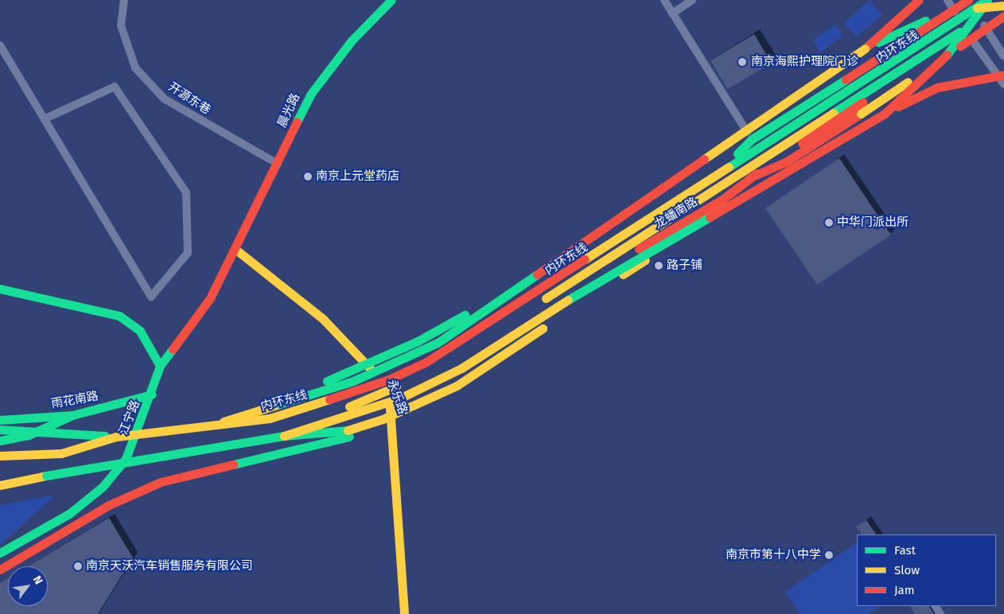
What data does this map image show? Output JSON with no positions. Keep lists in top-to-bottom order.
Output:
{
  "streets": {
    "main road": [
      "内环东线",
      "晨光路",
      "龙蟠南路",
      "永乐路",
      "雨花南路",
      "江宁路"
    ],
    "street": ["开源东巷"]
  },
  "crossings": [
    ["开源东巷", "晨光路"],
    ["晨光路", "永乐路"],
    ["晨光路", "江宁路"],
    ["龙蟠南路", "永乐路"],
    ["永乐路", "江宁路"],
    ["雨花南路", "江宁路"]
  ],
  "places": [
    "南京海熙护理院门诊",
    "南京上元堂药店",
    "中华门派出所",
    "路子铺",
    "南京市第十八中学",
    "南京天沃汽车销售服务有限公司"
  ],
  "legend": ["Fast", "Slow", "Jam"],
  "north": "top right"
}
